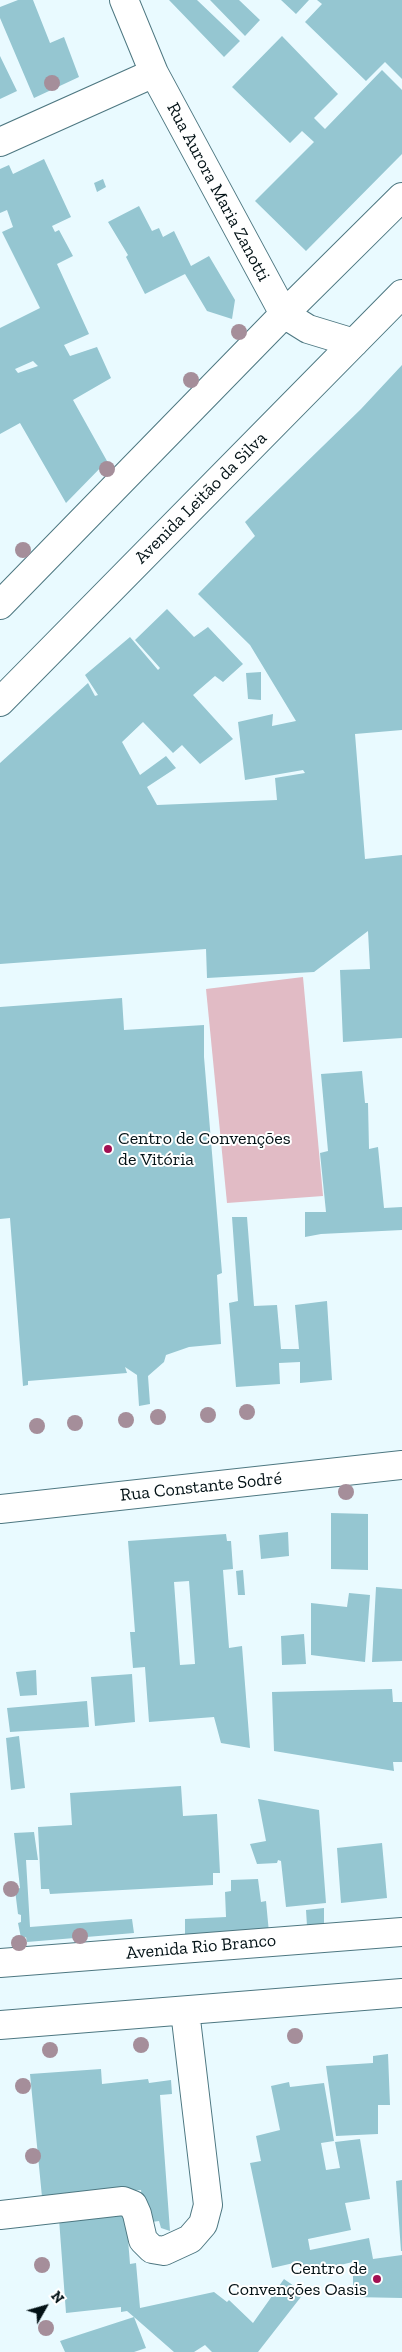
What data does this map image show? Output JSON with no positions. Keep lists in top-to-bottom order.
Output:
{
  "streets": {
    "street": [
      "Rua Aurora Maria Zanotti",
      "Avenida Leitão da Silva",
      "Rua Constante Sodré",
      "Avenida Rio Branco"
    ]
  },
  "crossings": [
    ["Rua Aurora Maria Zanotti", "Avenida Leitão da Silva"]
  ],
  "places": ["Centro de Convenções de Vitória", "Centro de Convenções Oasis"],
  "north": "top right"
}
